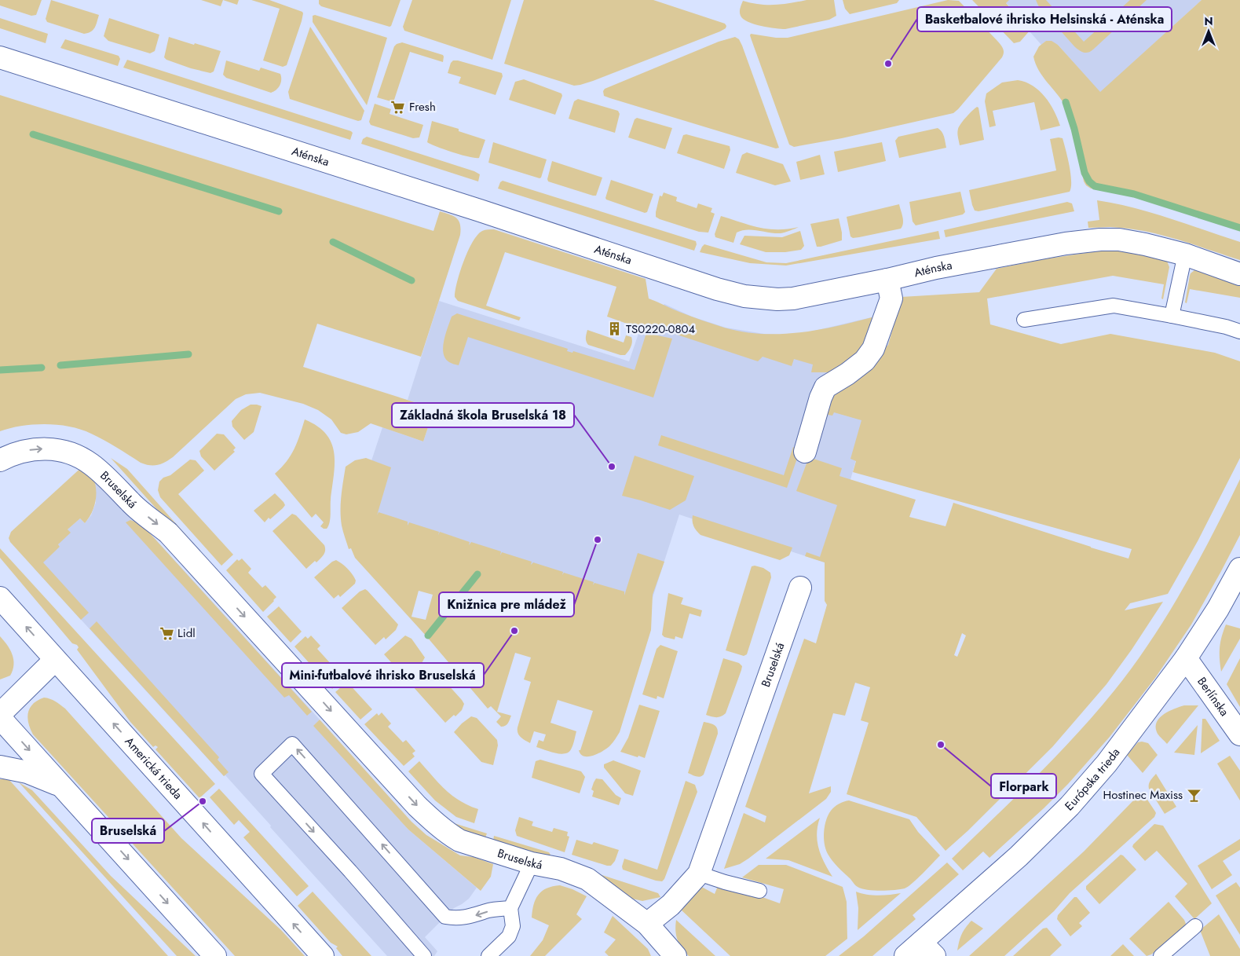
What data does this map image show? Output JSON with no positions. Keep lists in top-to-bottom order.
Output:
{
  "streets": {
    "street": [
      "Aténska",
      "Bruselská",
      "Berlínska",
      "Americká trieda",
      "Európska trieda"
    ]
  },
  "crossings": [
    ["Berlínska", "Európska trieda"]
  ],
  "one_way": ["Bruselská"],
  "places": {
    "other": [
      "Basketbalové ihrisko Helsinská - Aténska",
      "Základná škola Bruselská 18",
      "Knižnica pre mládež",
      "Mini-futbalové ihrisko Bruselská",
      "Florpark",
      "Bruselská"
    ],
    "supermarket": ["Fresh", "Lidl"],
    "building": ["TS0220-0804"],
    "bar": ["Hostinec Maxiss"]
  },
  "north": "top"
}
